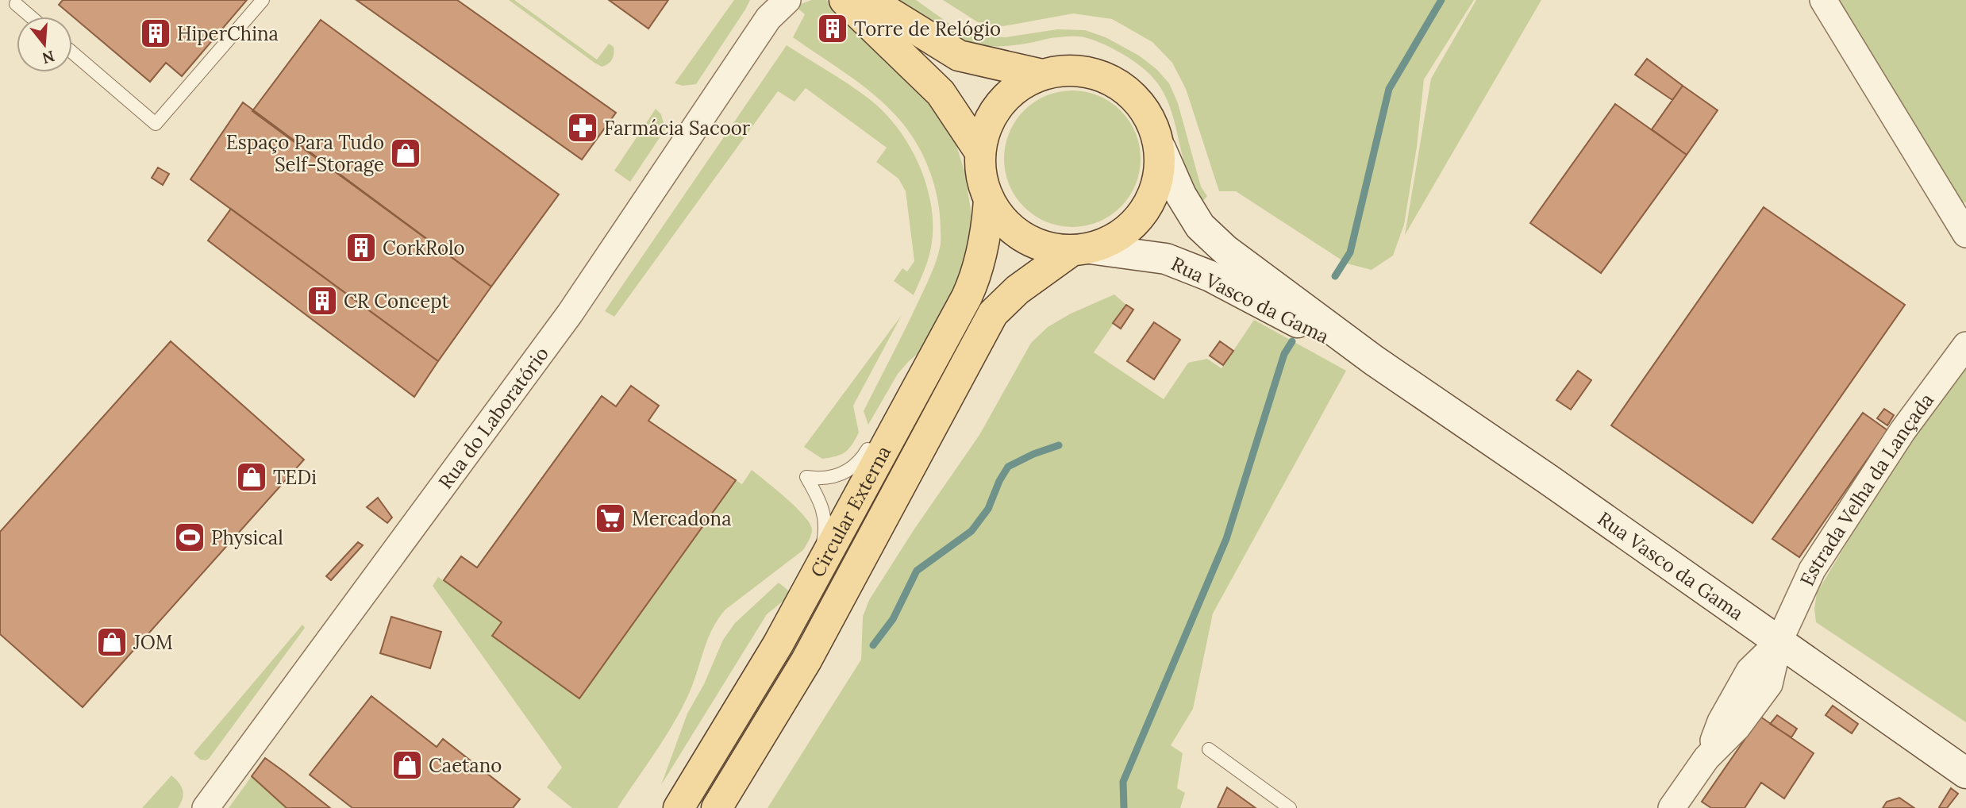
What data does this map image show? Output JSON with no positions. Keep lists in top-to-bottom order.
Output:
{
  "streets": {
    "main road": ["Rua Vasco da Gama", "Circular Externa"],
    "street": ["Rua do Laboratório", "Estrada Velha da Lançada"]
  },
  "crossings": [
    ["Rua Vasco da Gama", "Estrada Velha da Lançada"],
    ["Rua Vasco da Gama", "Circular Externa"]
  ],
  "places": {
    "building": [
      "Torre de Relógio",
      "HiperChina",
      "CorkRolo",
      "CR Concept"
    ],
    "pharmacy": ["Farmácia Sacoor"],
    "shop": [
      "Espaço Para Tudo Self-Storage",
      "TEDi",
      "JOM",
      "Caetano"
    ],
    "supermarket": ["Mercadona"],
    "sports": ["Physical"]
  },
  "north": "bottom"
}
